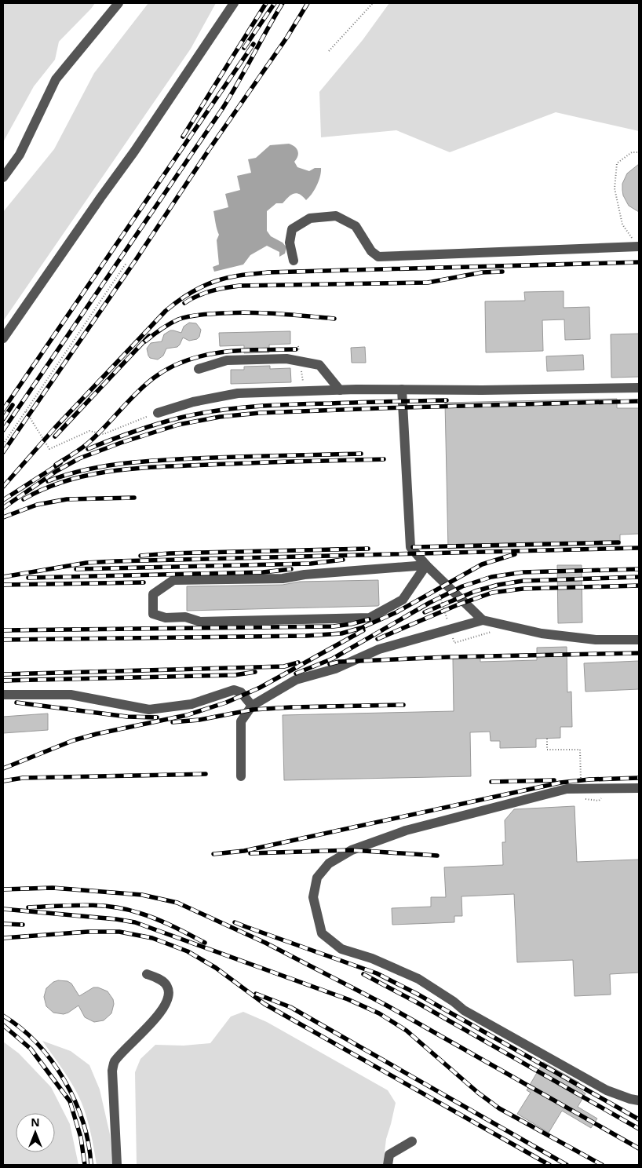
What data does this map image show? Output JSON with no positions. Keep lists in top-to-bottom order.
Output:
{
  "north": "top"
}
